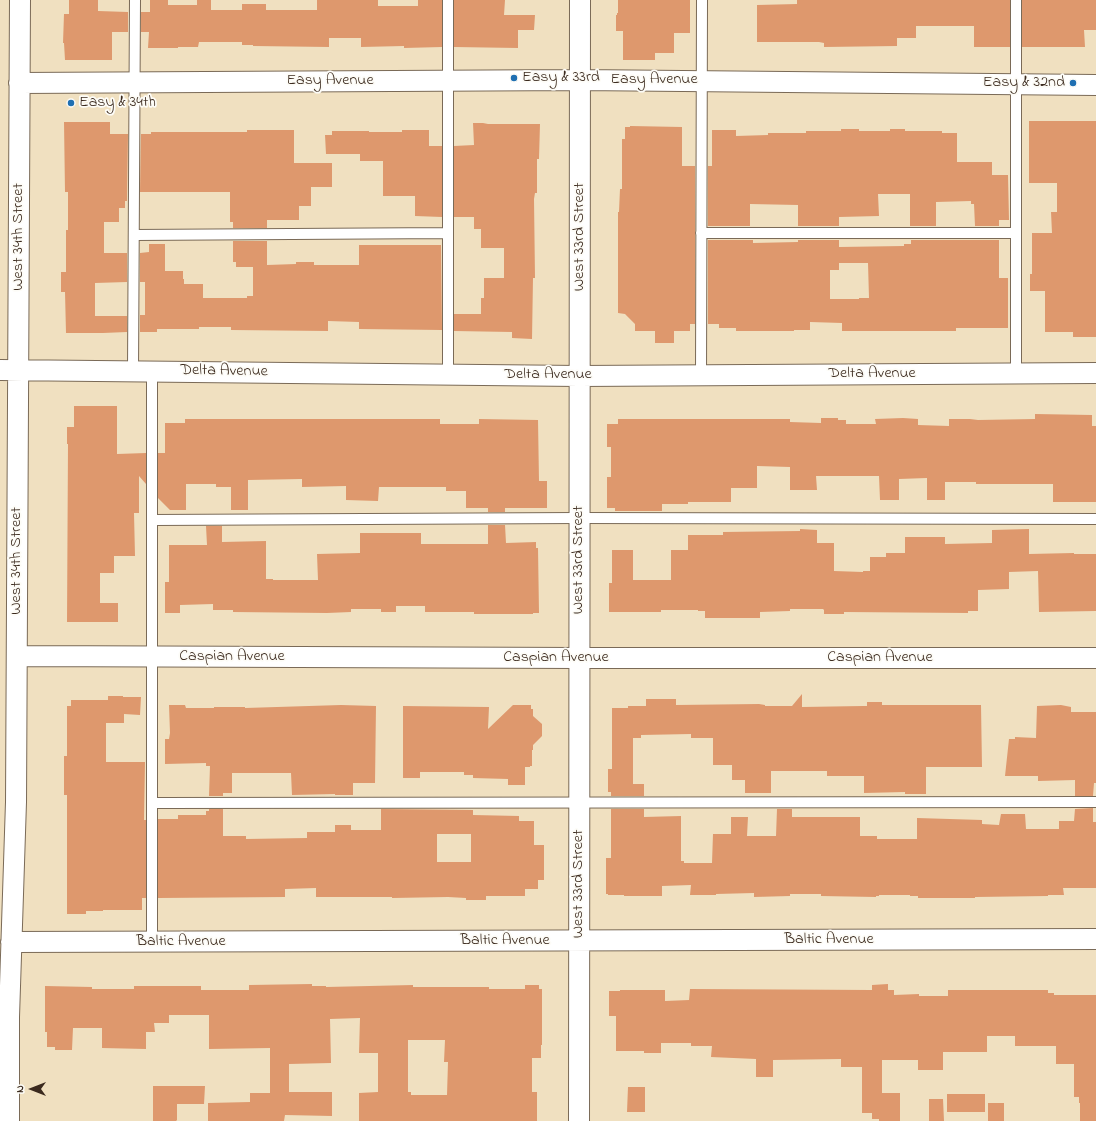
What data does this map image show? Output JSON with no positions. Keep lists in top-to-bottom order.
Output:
{
  "streets": {
    "street": [
      "Easy Avenue",
      "West 34th Street",
      "West 33rd Street",
      "Delta Avenue",
      "Caspian Avenue",
      "Baltic Avenue"
    ]
  },
  "crossings": [
    ["Easy Avenue", "West 34th Street"],
    ["Easy Avenue", "West 33rd Street"],
    ["West 34th Street", "Delta Avenue"],
    ["West 34th Street", "Caspian Avenue"],
    ["West 34th Street", "Baltic Avenue"],
    ["West 33rd Street", "Delta Avenue"],
    ["West 33rd Street", "Caspian Avenue"],
    ["West 33rd Street", "Baltic Avenue"]
  ],
  "places": ["Easy & 33rd", "Easy & 32nd", "Easy & 34th"],
  "north": "left"
}
